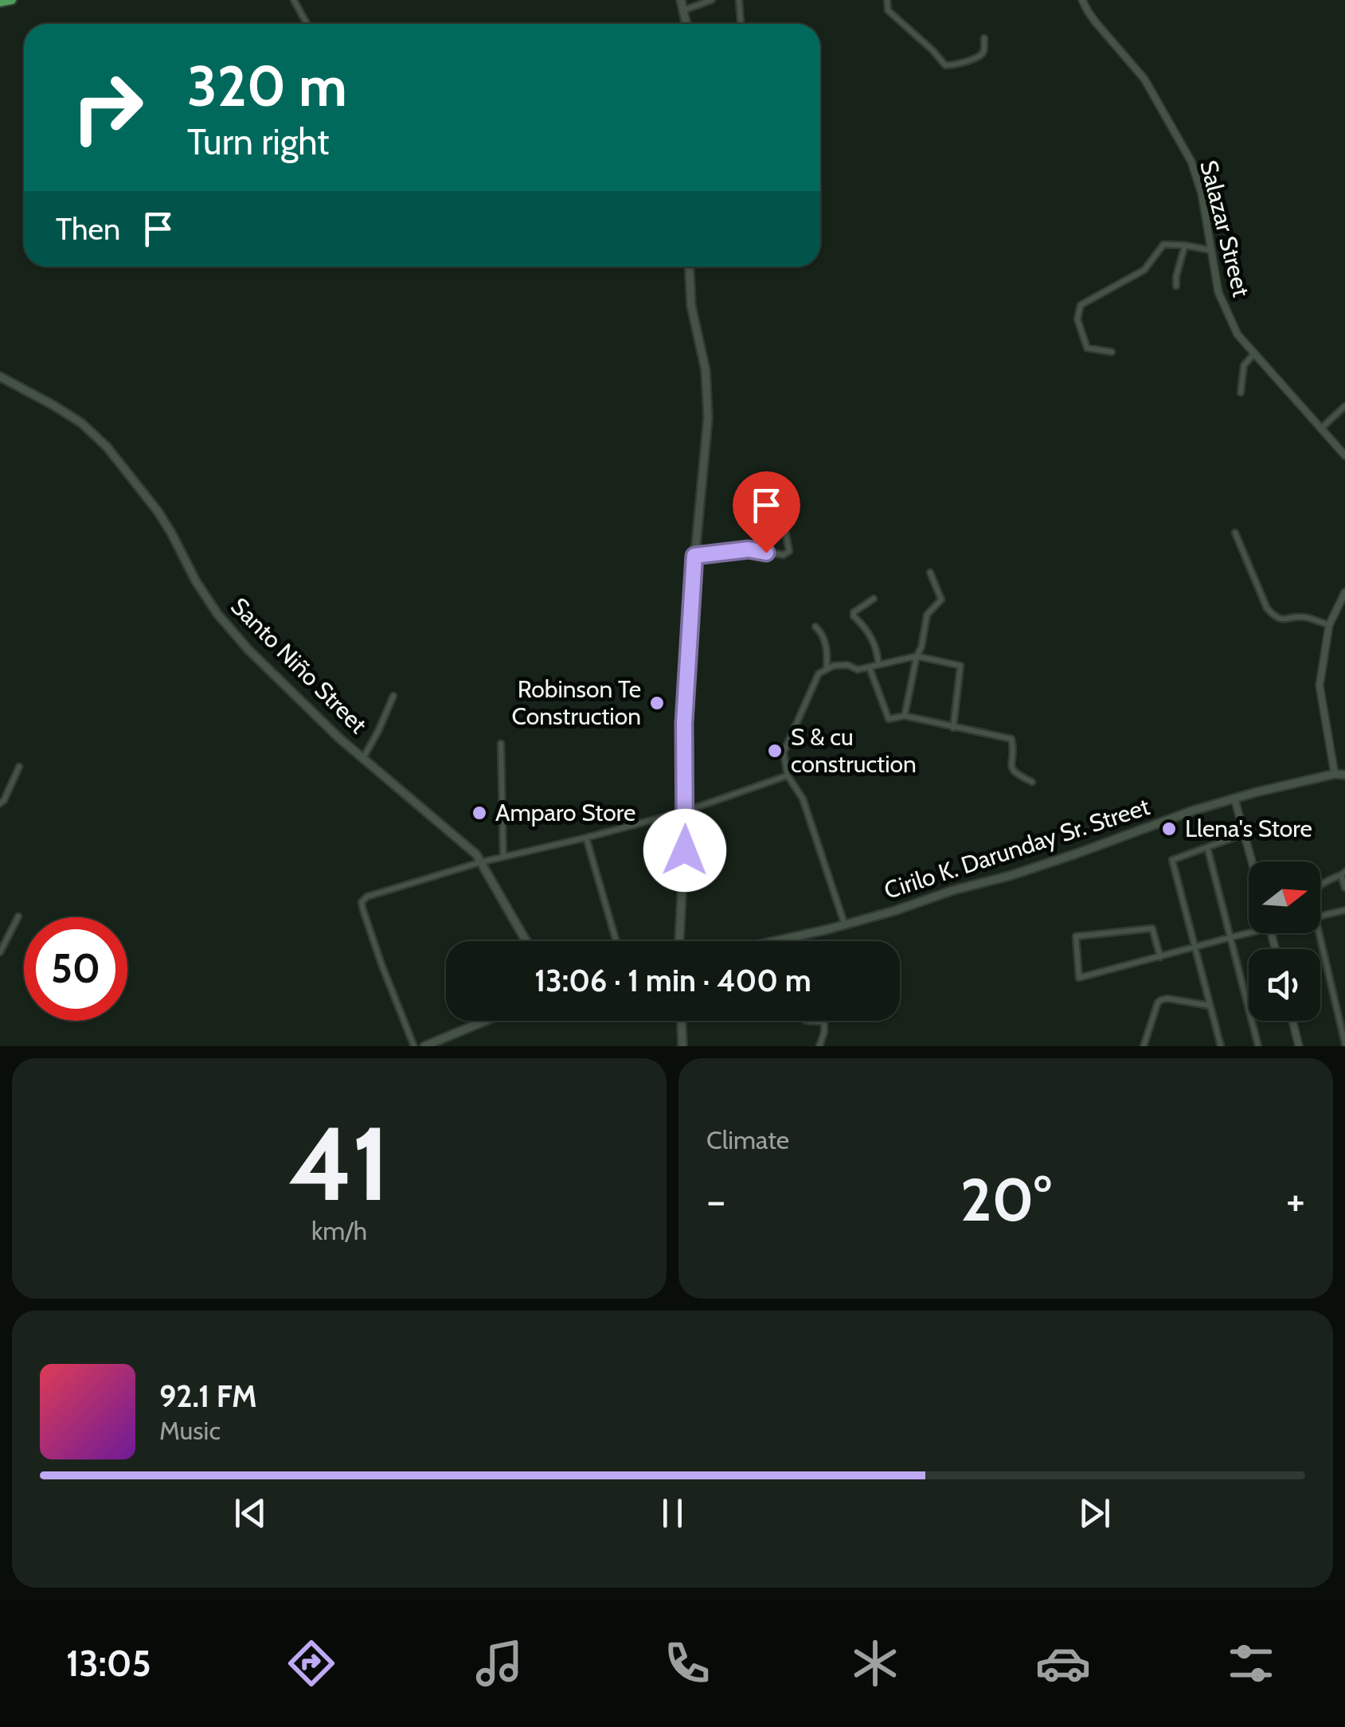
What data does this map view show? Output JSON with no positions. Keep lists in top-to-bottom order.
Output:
{
  "streets": {
    "main road": ["Santo Niño Street", "Cirilo K. Darunday Sr. Street"],
    "street": ["Salazar Street"]
  },
  "places": [
    "Robinson Te Construction",
    "S & cu construction",
    "Amparo Store",
    "Llena's Store"
  ],
  "north": "right",
  "page": {
    "turn": ["320 m", "Turn right"],
    "then": "Then",
    "limit": "50",
    "trip": "13:06 · 1 min · 400 m",
    "tile": [
      ["41", "km/h"],
      "Climate"
    ],
    "heat": ["−", "20°", "+"],
    "song": ["92.1 FM", "Music"],
    "tabs": "13:05"
  }
}
